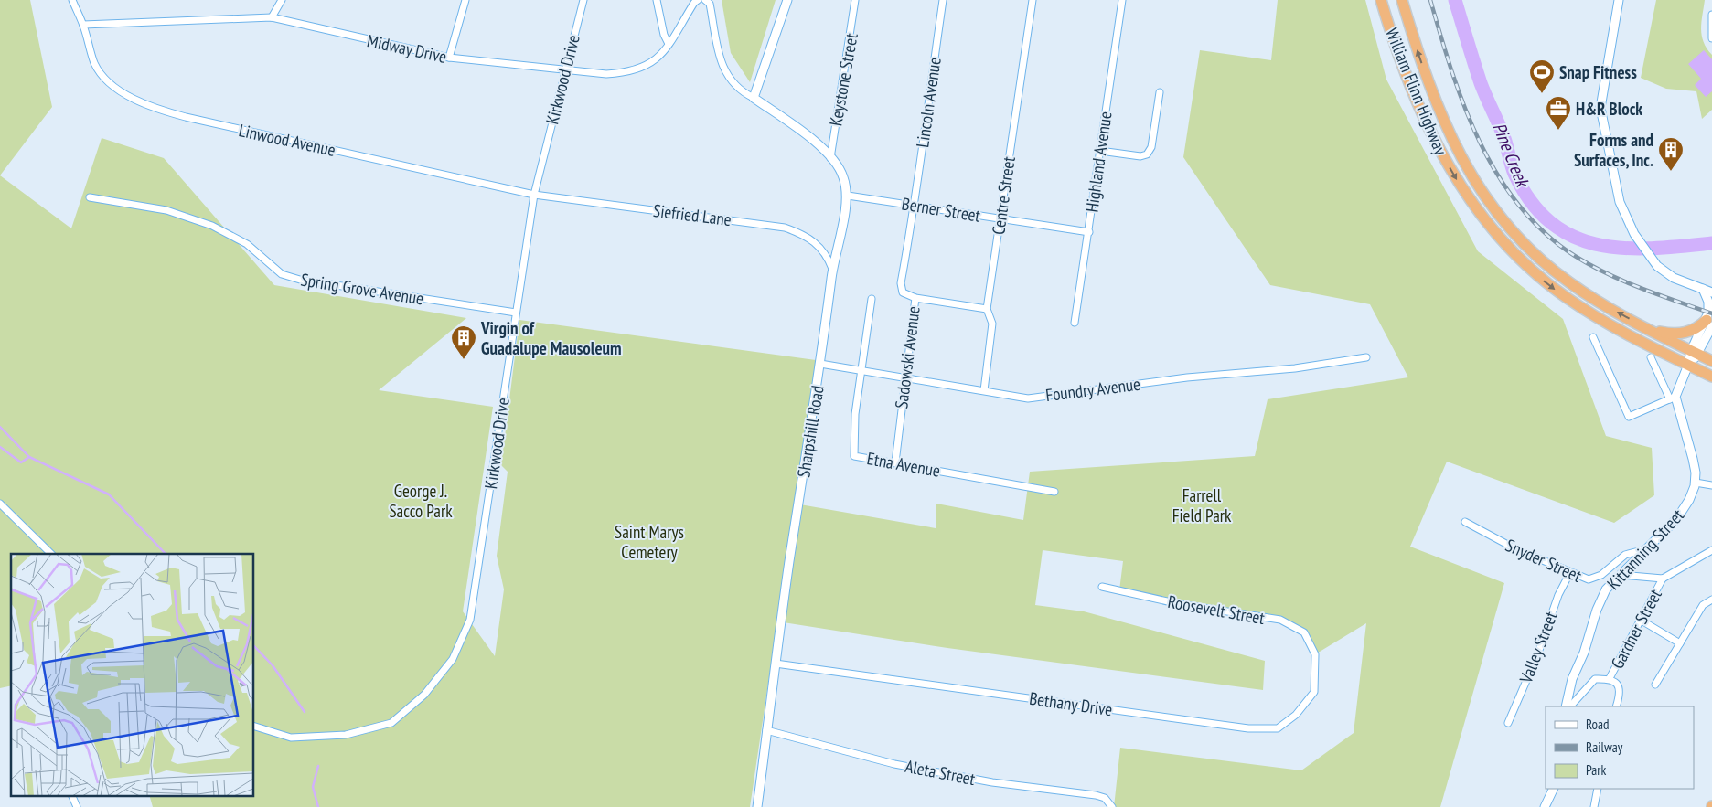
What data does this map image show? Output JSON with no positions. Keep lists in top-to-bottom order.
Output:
{
  "streets": {
    "highway": ["William Flinn Highway"],
    "street": [
      "Midway Drive",
      "Kirkwood Drive",
      "Keystone Street",
      "Lincoln Avenue",
      "Linwood Avenue",
      "Highland Avenue",
      "Centre Street",
      "Berner Street",
      "Siefried Lane",
      "Spring Grove Avenue",
      "Sadowski Avenue",
      "Foundry Avenue",
      "Sharpshill Road",
      "Etna Avenue",
      "Kittanning Street",
      "Snyder Street",
      "Roosevelt Street",
      "Gardner Street",
      "Valley Street",
      "Bethany Drive",
      "Aleta Street"
    ]
  },
  "crossings": [
    ["Midway Drive", "Kirkwood Drive"],
    ["Midway Drive", "Linwood Avenue"],
    ["Kirkwood Drive", "Linwood Avenue"],
    ["Kirkwood Drive", "Siefried Lane"],
    ["Kirkwood Drive", "Spring Grove Avenue"],
    ["Keystone Street", "Sharpshill Road"],
    ["Lincoln Avenue", "Berner Street"],
    ["Lincoln Avenue", "Sadowski Avenue"],
    ["Linwood Avenue", "Siefried Lane"],
    ["Highland Avenue", "Berner Street"],
    ["Centre Street", "Berner Street"],
    ["Centre Street", "Foundry Avenue"],
    ["Berner Street", "Sadowski Avenue"],
    ["Berner Street", "Sharpshill Road"],
    ["Siefried Lane", "Sharpshill Road"],
    ["Sadowski Avenue", "Foundry Avenue"],
    ["Sadowski Avenue", "Etna Avenue"],
    ["Foundry Avenue", "Sharpshill Road"],
    ["Foundry Avenue", "Etna Avenue"],
    ["Sharpshill Road", "Bethany Drive"],
    ["Sharpshill Road", "Aleta Street"],
    ["Kittanning Street", "Snyder Street"],
    ["Snyder Street", "Valley Street"],
    ["Roosevelt Street", "Bethany Drive"]
  ],
  "water": ["Pine Creek"],
  "parks": ["George J. Sacco Park", "Farrell Field Park", "Saint Marys Cemetery"],
  "places": {
    "sports": ["Snap Fitness"],
    "office": ["H&R Block"],
    "building": ["Forms and Surfaces, Inc.", "Virgin of Guadalupe Mausoleum"]
  },
  "legend": ["Road", "Railway", "Park"]
}
